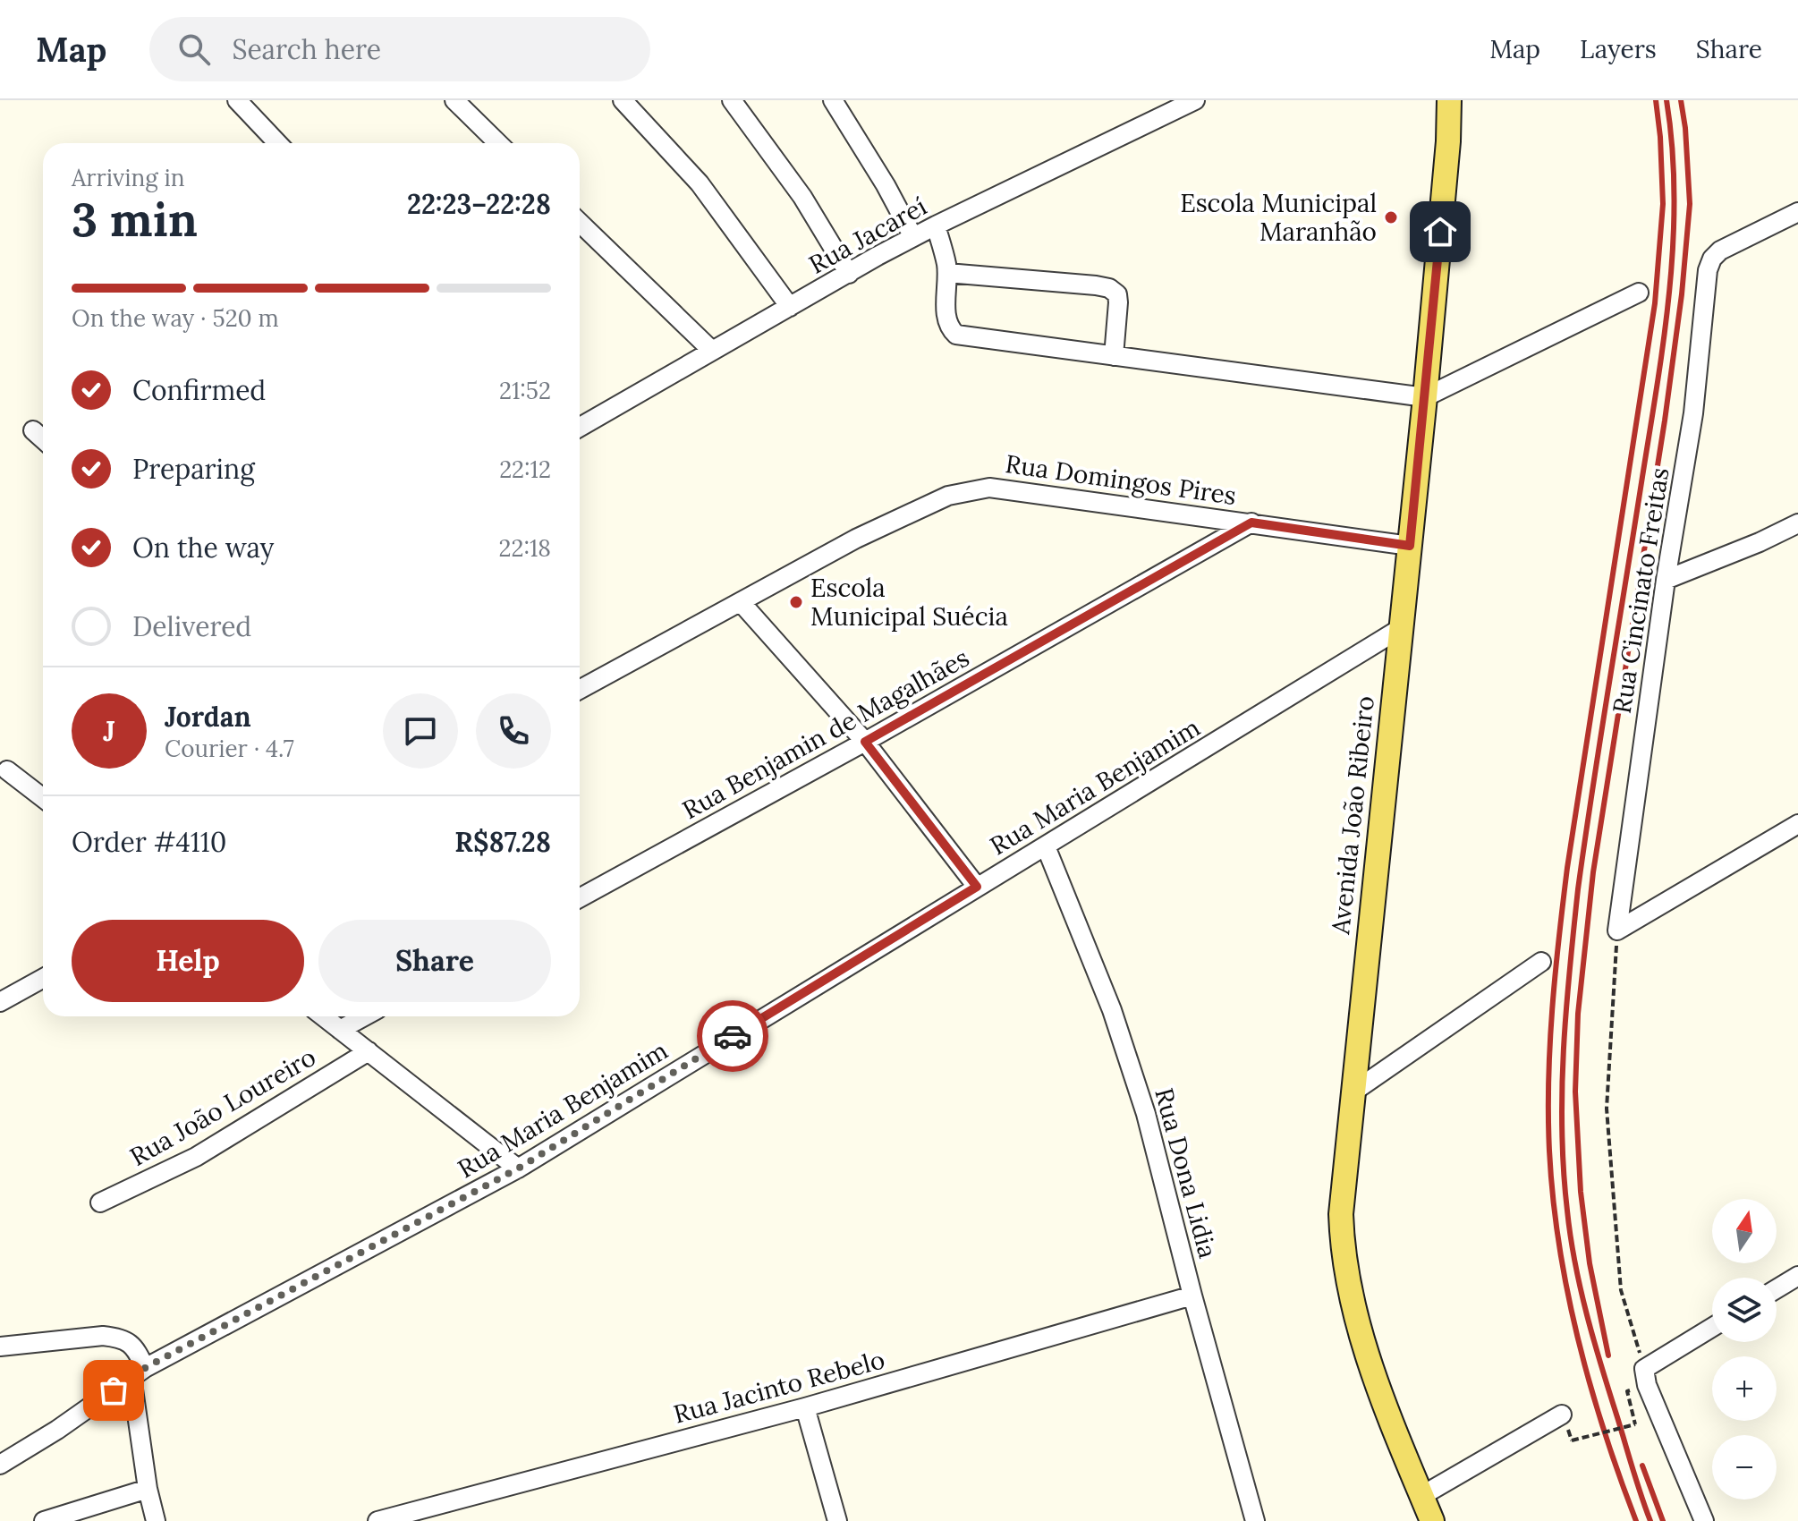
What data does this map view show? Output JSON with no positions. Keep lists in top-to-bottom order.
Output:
{
  "streets": {
    "main road": ["Avenida João Ribeiro"],
    "street": [
      "Rua Jacareí",
      "Rua Domingos Pires",
      "Rua Cincinato Freitas",
      "Rua Benjamin de Magalhães",
      "Rua Maria Benjamim",
      "Rua João Loureiro",
      "Rua Dona Lidia",
      "Rua Jacinto Rebelo"
    ]
  },
  "crossings": [
    ["Rua Domingos Pires", "Rua Benjamin de Magalhães"],
    ["Rua Domingos Pires", "Avenida João Ribeiro"],
    ["Rua Maria Benjamim", "Avenida João Ribeiro"],
    ["Rua Maria Benjamim", "Rua Dona Lidia"],
    ["Rua Dona Lidia", "Rua Jacinto Rebelo"]
  ],
  "places": ["Escola Municipal Maranhão", "Escola Municipal Suécia"],
  "north": "top",
  "page": {
    "header": "Map",
    "search": "Search here",
    "nav": ["Map", "Layers", "Share"],
    "heading": ["3 min", "Arriving in", "22:23–22:28"],
    "panel": [
      "Jordan",
      "Courier · 4.7",
      "Order #4110",
      "R$87.28"
    ],
    "bar": "On the way · 520 m",
    "list": [
      ["Confirmed", "21:52"],
      ["Preparing", "22:12"],
      ["On the way", "22:18"],
      "Delivered"
    ],
    "round": "J",
    "buttons": ["Help", "Share"],
    "map_buttons": ["+", "−"]
  }
}
